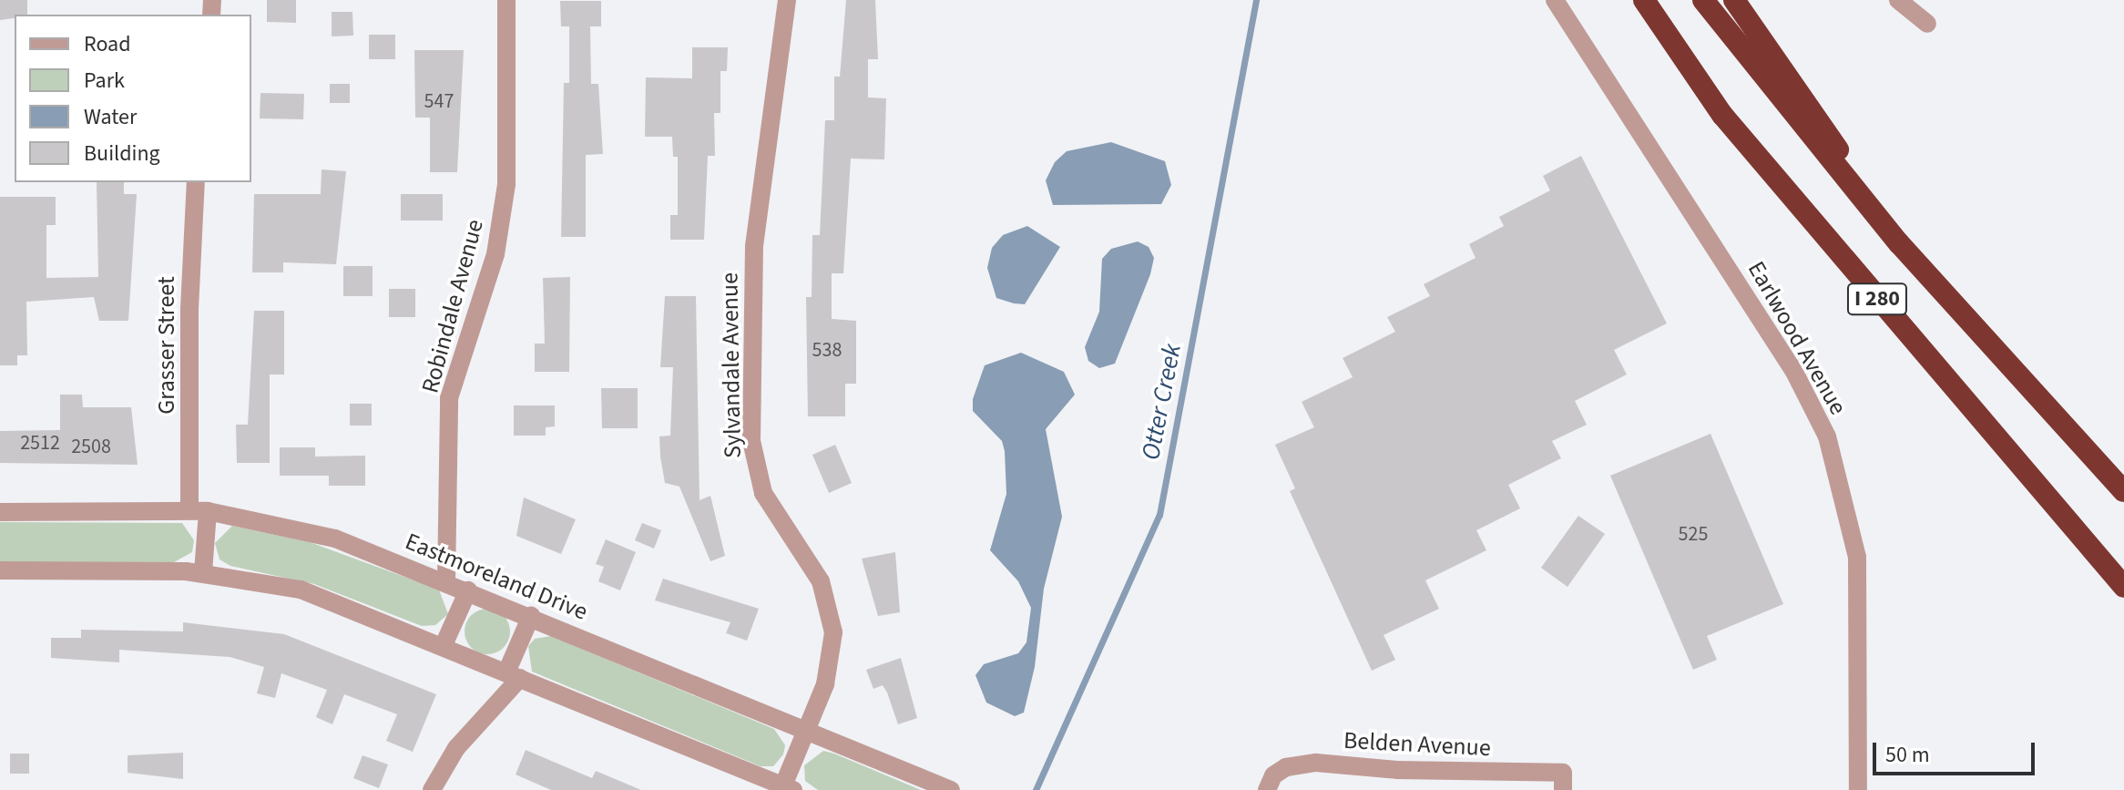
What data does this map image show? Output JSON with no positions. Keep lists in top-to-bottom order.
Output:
{
  "streets": {
    "highway": ["I 280"],
    "street": [
      "Robindale Avenue",
      "Earlwood Avenue",
      "Grasser Street",
      "Sylvandale Avenue",
      "Eastmoreland Drive",
      "Belden Avenue"
    ]
  },
  "crossings": [
    ["Robindale Avenue", "Eastmoreland Drive"],
    ["Grasser Street", "Eastmoreland Drive"],
    ["Sylvandale Avenue", "Eastmoreland Drive"]
  ],
  "water": ["Otter Creek"],
  "house_numbers": [
    "547",
    "538",
    "2512",
    "2508",
    "525"
  ],
  "legend": [
    "Road",
    "Park",
    "Water",
    "Building"
  ],
  "scale_bar": "50 m"
}
